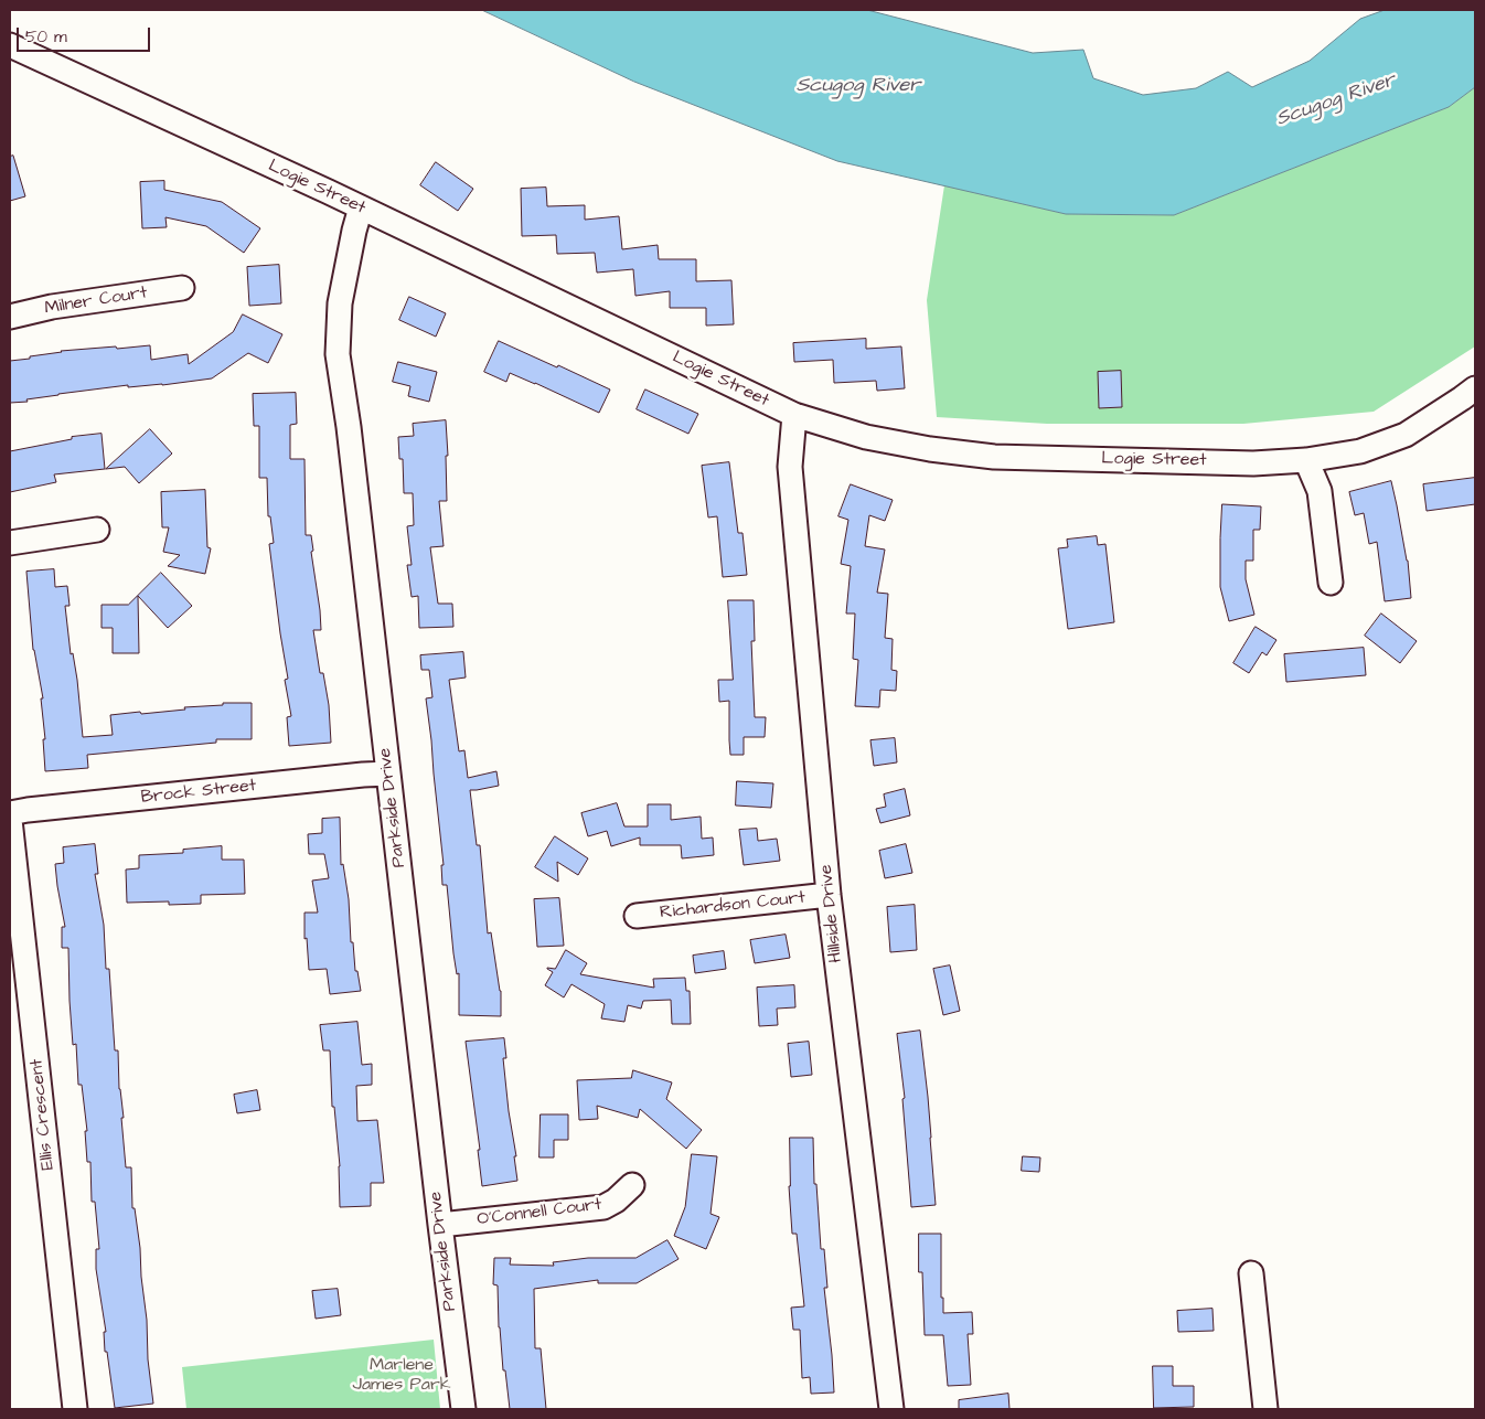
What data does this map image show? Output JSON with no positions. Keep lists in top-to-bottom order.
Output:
{
  "streets": {
    "street": [
      "Logie Street",
      "Milner Court",
      "Brock Street",
      "Parkside Drive",
      "Richardson Court",
      "Hillside Drive",
      "Ellis Crescent",
      "O'Connell Court"
    ]
  },
  "crossings": [
    ["Logie Street", "Parkside Drive"],
    ["Logie Street", "Hillside Drive"],
    ["Brock Street", "Parkside Drive"],
    ["Parkside Drive", "O'Connell Court"],
    ["Richardson Court", "Hillside Drive"]
  ],
  "water": ["Scugog River"],
  "parks": ["Marlene James Park"],
  "scale_bar": "50 m"
}
